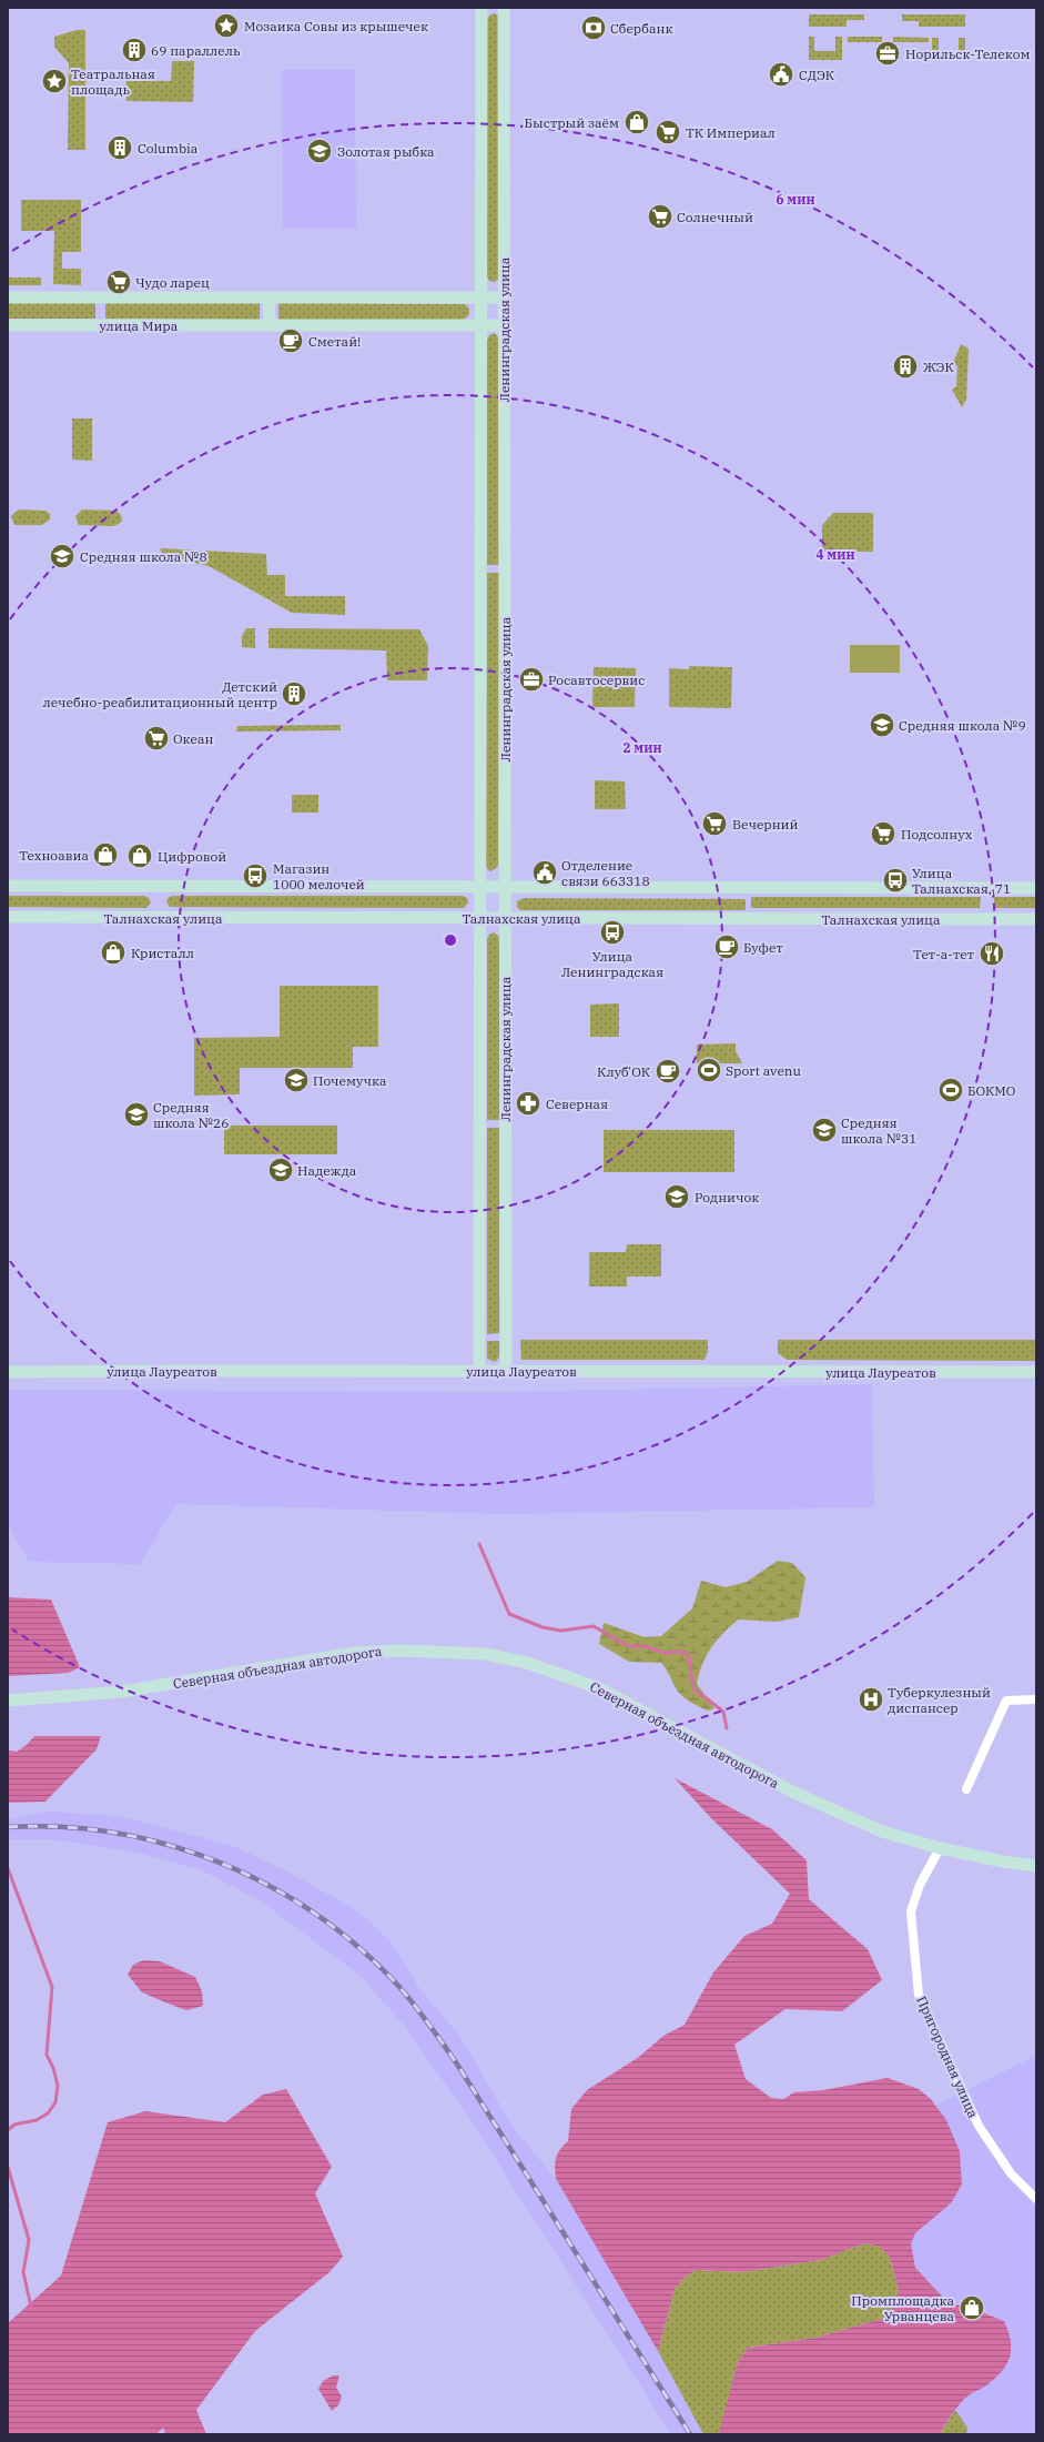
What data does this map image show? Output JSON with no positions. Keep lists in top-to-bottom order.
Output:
{
  "streets": {
    "street": [
      "улица Мира",
      "Ленинградская улица",
      "Талнахская улица",
      "улица Лауреатов",
      "Северная объездная автодорога",
      "Пригородная улица"
    ]
  },
  "crossings": [
    ["улица Мира", "Ленинградская улица"],
    ["Ленинградская улица", "Талнахская улица"],
    ["Ленинградская улица", "улица Лауреатов"],
    ["Северная объездная автодорога", "Пригородная улица"]
  ],
  "places": {
    "place": ["Мозаика Совы из крышечек", "Театральная площадь"],
    "bank": ["Сбербанк"],
    "building": [
      "69 параллель",
      "Columbia",
      "ЖЭК",
      "Детский лечебно-реабилитационный центр"
    ],
    "office": ["Норильск-Телеком", "Росавтосервис"],
    "public building": ["СДЭК", "Отделение связи 663318"],
    "shop": [
      "Быстрый заём",
      "Техноавиа",
      "Цифровой",
      "Кристалл",
      "Промплощадка Урванцева"
    ],
    "supermarket": [
      "ТК Империал",
      "Солнечный",
      "Чудо ларец",
      "Океан",
      "Вечерний",
      "Подсолнух"
    ],
    "school or university": [
      "Золотая рыбка",
      "Средняя школа №8",
      "Средняя школа №9",
      "Почемучка",
      "Средняя школа №26",
      "Средняя школа №31",
      "Надежда",
      "Родничок"
    ],
    "cafe": ["Сметай!", "Буфет", "Клуб'ОК"],
    "bus stop": ["Магазин 1000 мелочей", "Улица Талнахская, 71", "Улица Ленинградская"],
    "restaurant": ["Тет-а-тет"],
    "sports": ["Sport avenu", "БОКМО"],
    "pharmacy": ["Северная"],
    "hospital": ["Туберкулезный диспансер"]
  },
  "rings": ["6 мин", "4 мин", "2 мин"]
}
